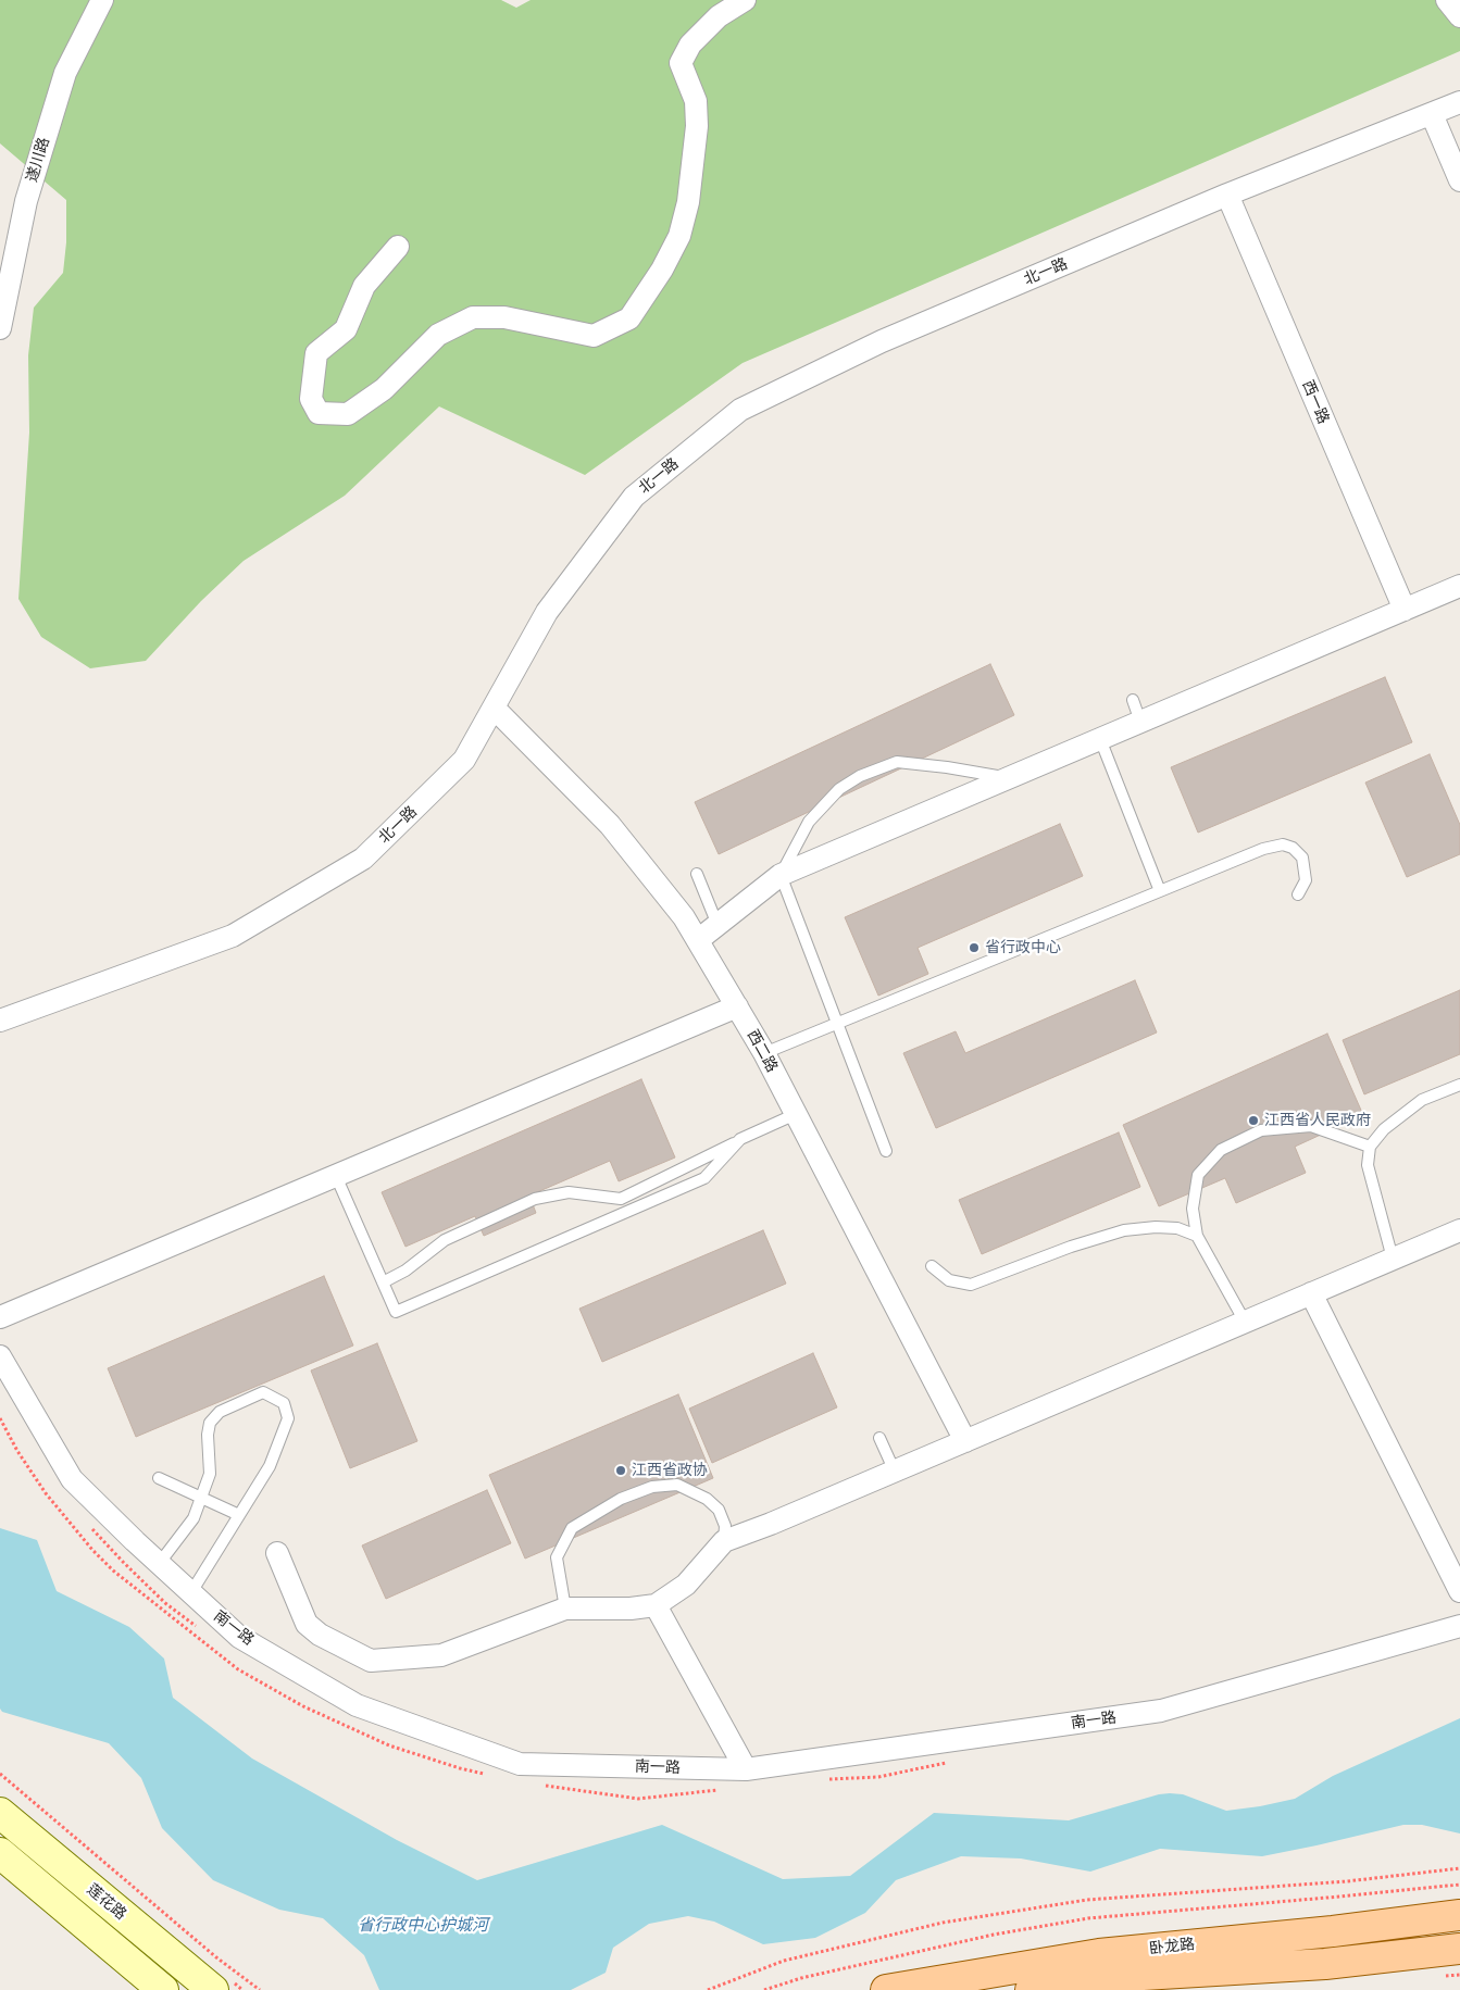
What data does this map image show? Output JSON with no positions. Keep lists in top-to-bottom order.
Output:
{
  "streets": {
    "main road": ["莲花路", "卧龙路"],
    "street": [
      "遂川路",
      "北一路",
      "西一路",
      "西二路",
      "南一路"
    ]
  },
  "crossings": [
    ["北一路", "西一路"],
    ["北一路", "西二路"]
  ],
  "water": ["省行政中心护城河"],
  "places": ["省行政中心", "江西省人民政府", "江西省政协"]
}
